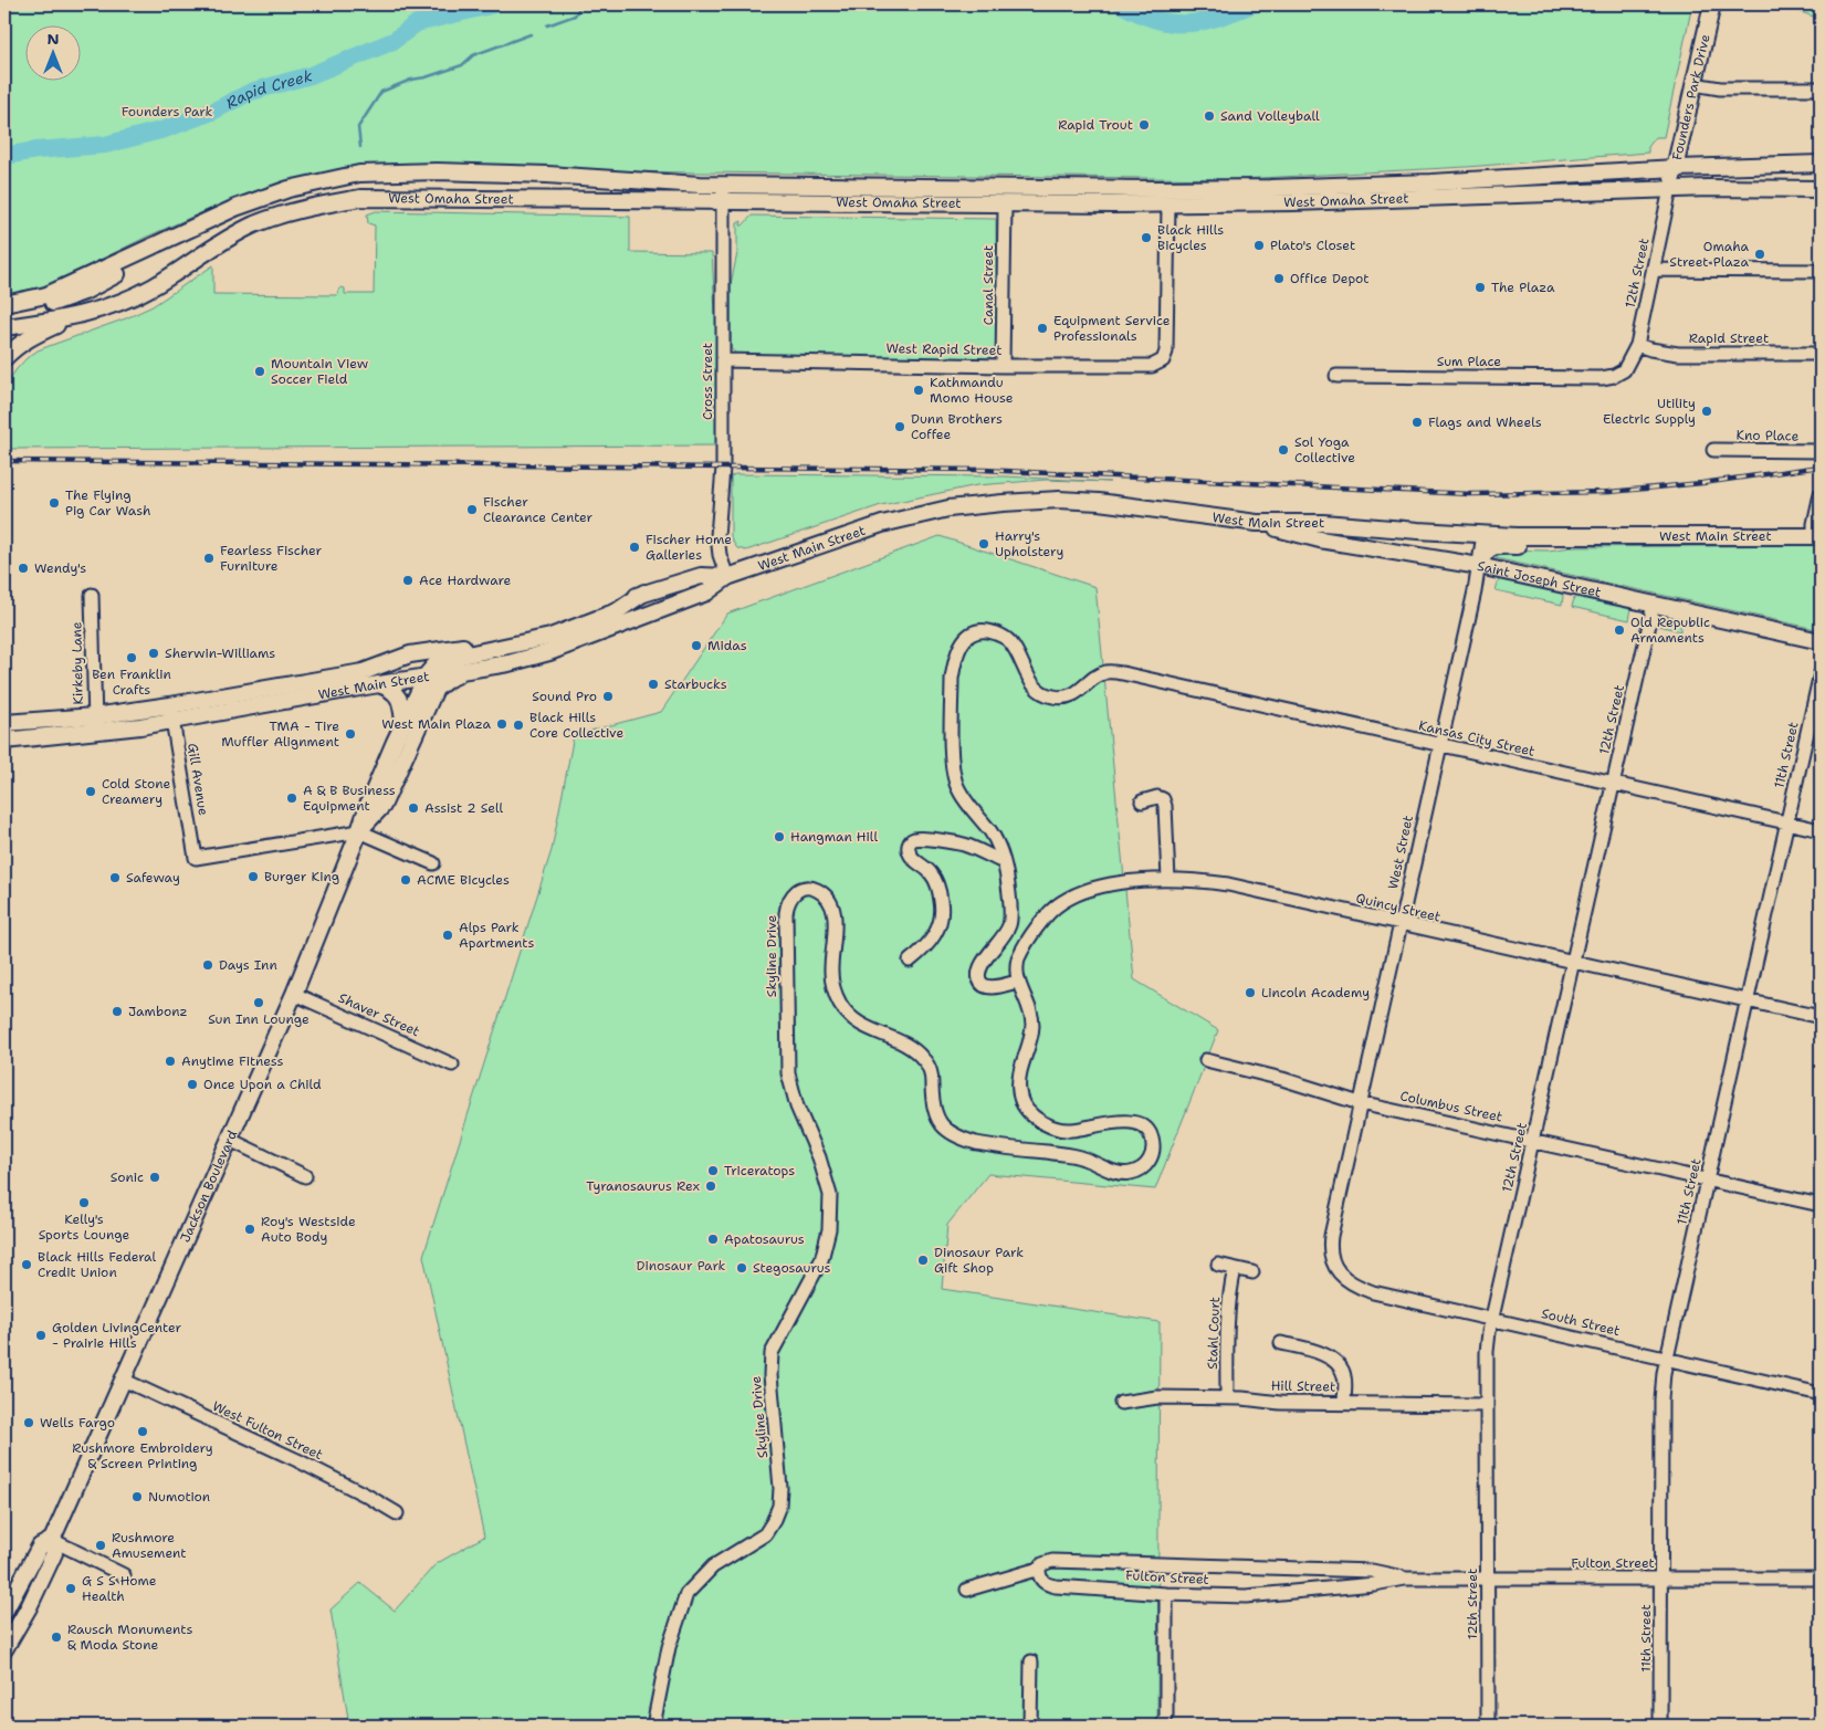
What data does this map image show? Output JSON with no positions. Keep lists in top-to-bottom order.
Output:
{
  "streets": {
    "main road": [
      "Founders Park Drive",
      "West Omaha Street",
      "West Main Street",
      "Saint Joseph Street",
      "Jackson Boulevard"
    ],
    "street": [
      "12th Street",
      "Canal Street",
      "Rapid Street",
      "West Rapid Street",
      "Sum Place",
      "Cross Street",
      "Kno Place",
      "Kirkeby Lane",
      "Kansas City Street",
      "11th Street",
      "Gill Avenue",
      "West Street",
      "Quincy Street",
      "Skyline Drive",
      "Shaver Street",
      "Columbus Street",
      "South Street",
      "Stahl Court",
      "Hill Street",
      "West Fulton Street",
      "Fulton Street"
    ]
  },
  "crossings": [
    ["Founders Park Drive", "West Omaha Street"],
    ["Founders Park Drive", "12th Street"],
    ["West Omaha Street", "12th Street"],
    ["West Omaha Street", "Canal Street"],
    ["West Omaha Street", "West Rapid Street"],
    ["West Omaha Street", "Cross Street"],
    ["12th Street", "Rapid Street"],
    ["12th Street", "Sum Place"],
    ["12th Street", "Saint Joseph Street"],
    ["12th Street", "Kansas City Street"],
    ["12th Street", "Quincy Street"],
    ["12th Street", "Columbus Street"],
    ["12th Street", "South Street"],
    ["12th Street", "Hill Street"],
    ["12th Street", "Fulton Street"],
    ["Canal Street", "West Rapid Street"],
    ["West Rapid Street", "Cross Street"],
    ["Cross Street", "West Main Street"],
    ["West Main Street", "Saint Joseph Street"],
    ["West Main Street", "Kirkeby Lane"],
    ["West Main Street", "Gill Avenue"],
    ["West Main Street", "West Street"],
    ["West Main Street", "Jackson Boulevard"],
    ["Saint Joseph Street", "West Street"],
    ["Kansas City Street", "11th Street"],
    ["Kansas City Street", "West Street"],
    ["11th Street", "Quincy Street"],
    ["11th Street", "Columbus Street"],
    ["11th Street", "South Street"],
    ["11th Street", "Fulton Street"],
    ["Gill Avenue", "Jackson Boulevard"],
    ["West Street", "Quincy Street"],
    ["West Street", "Columbus Street"],
    ["West Street", "South Street"],
    ["Quincy Street", "Skyline Drive"],
    ["Shaver Street", "Jackson Boulevard"],
    ["Jackson Boulevard", "West Fulton Street"],
    ["Stahl Court", "Hill Street"]
  ],
  "water": ["Rapid Creek"],
  "parks": ["Founders Park", "Dinosaur Park"],
  "places": [
    "Sand Volleyball",
    "Rapid Trout",
    "Black Hills Bicycles",
    "Plato's Closet",
    "Omaha Street Plaza",
    "Office Depot",
    "The Plaza",
    "Equipment Service Professionals",
    "Mountain View Soccer Field",
    "Kathmandu Momo House",
    "Utility Electric Supply",
    "Flags and Wheels",
    "Dunn Brothers Coffee",
    "Sol Yoga Collective",
    "The Flying Pig Car Wash",
    "Fischer Clearance Center",
    "Harry's Upholstery",
    "Fischer Home Galleries",
    "Fearless Fischer Furniture",
    "Wendy's",
    "Ace Hardware",
    "Old Republic Armaments",
    "Midas",
    "Sherwin-Williams",
    "Ben Franklin Crafts",
    "Starbucks",
    "Sound Pro",
    "West Main Plaza",
    "Black Hills Core Collective",
    "TMA - Tire Muffler Alignment",
    "Cold Stone Creamery",
    "A & B Business Equipment",
    "Assist 2 Sell",
    "Hangman Hill",
    "Burger King",
    "Safeway",
    "ACME Bicycles",
    "Alps Park Apartments",
    "Days Inn",
    "Lincoln Academy",
    "Sun Inn Lounge",
    "Jambonz",
    "Anytime Fitness",
    "Once Upon a Child",
    "Triceratops",
    "Sonic",
    "Tyranosaurus Rex",
    "Kelly's Sports Lounge",
    "Roy's Westside Auto Body",
    "Apatosaurus",
    "Dinosaur Park Gift Shop",
    "Black Hills Federal Credit Union",
    "Stegosaurus",
    "Golden LivingCenter - Prairie Hills",
    "Wells Fargo",
    "Rushmore Embroidery & Screen Printing",
    "Numotion",
    "Rushmore Amusement",
    "G S S Home Health",
    "Rausch Monuments & Moda Stone"
  ],
  "north": "top"
}
